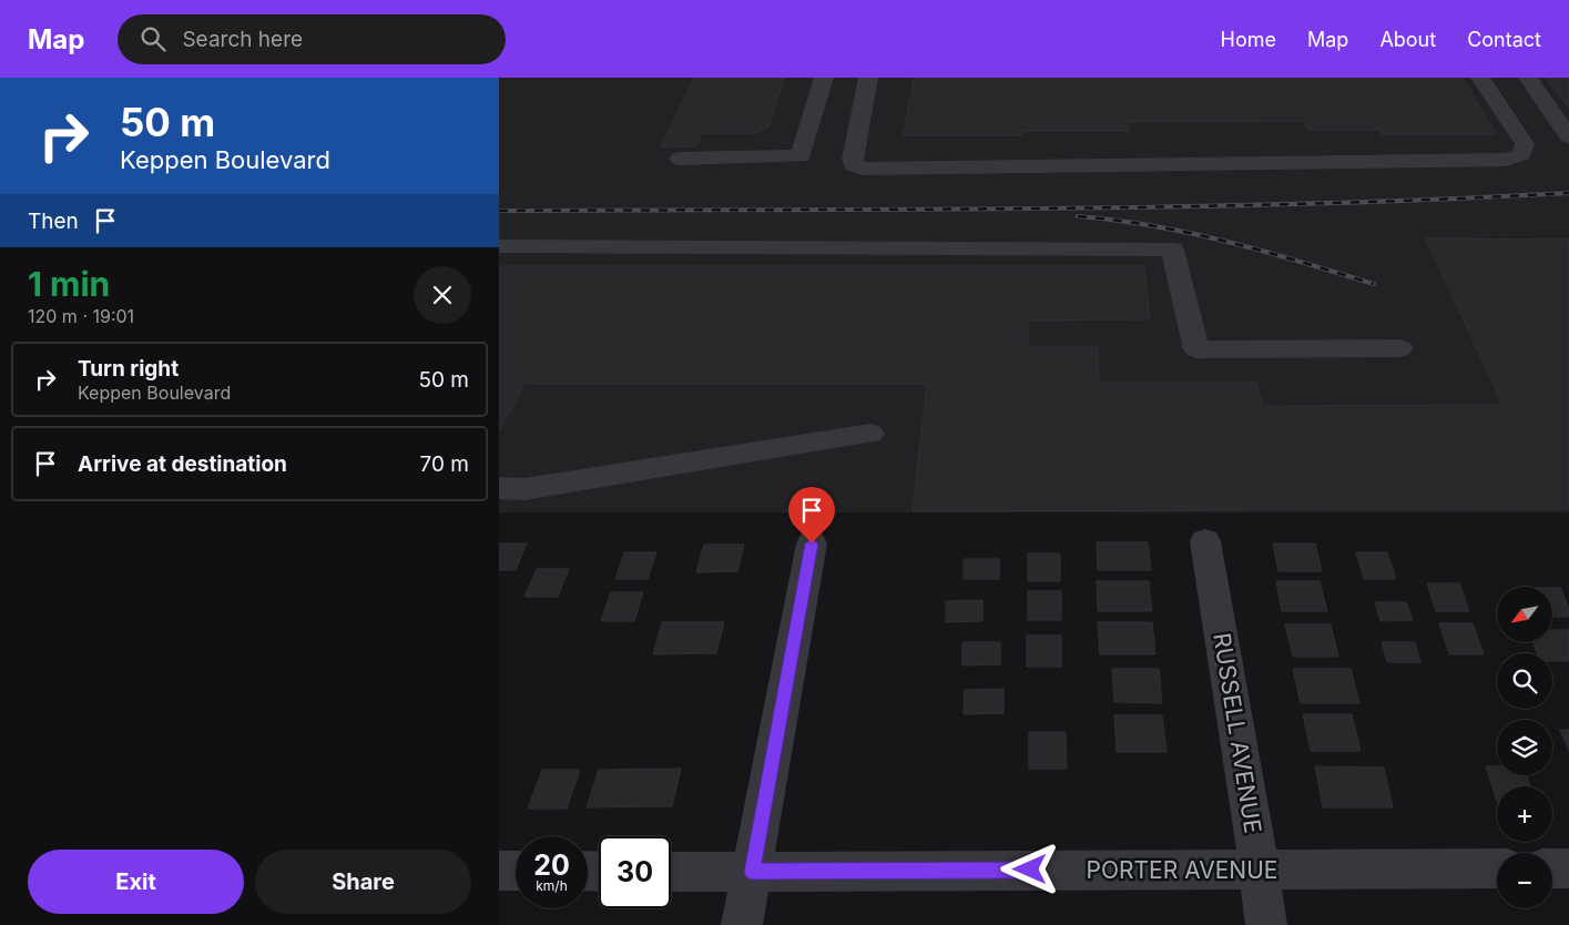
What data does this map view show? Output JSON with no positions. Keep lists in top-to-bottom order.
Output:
{
  "streets": {
    "street": ["RUSSELL AVENUE", "PORTER AVENUE"]
  },
  "crossings": [
    ["RUSSELL AVENUE", "PORTER AVENUE"]
  ],
  "north": "bottom left",
  "page": {
    "header": "Map",
    "search": "Search here",
    "nav": [
      "Home",
      "Map",
      "About",
      "Contact"
    ],
    "turn": ["50 m", "Keppen Boulevard"],
    "then": "Then",
    "heading": ["1 min", "120 m · 19:01"],
    "list": [
      {
        "name": "Turn right",
        "note": "Keppen Boulevard",
        "value": "50 m"
      },
      {
        "name": "Arrive at destination",
        "value": "70 m"
      }
    ],
    "map_buttons": ["+", "−"],
    "speed": "20 km/h",
    "limit": "30",
    "buttons": ["Exit", "Share"]
  }
}
